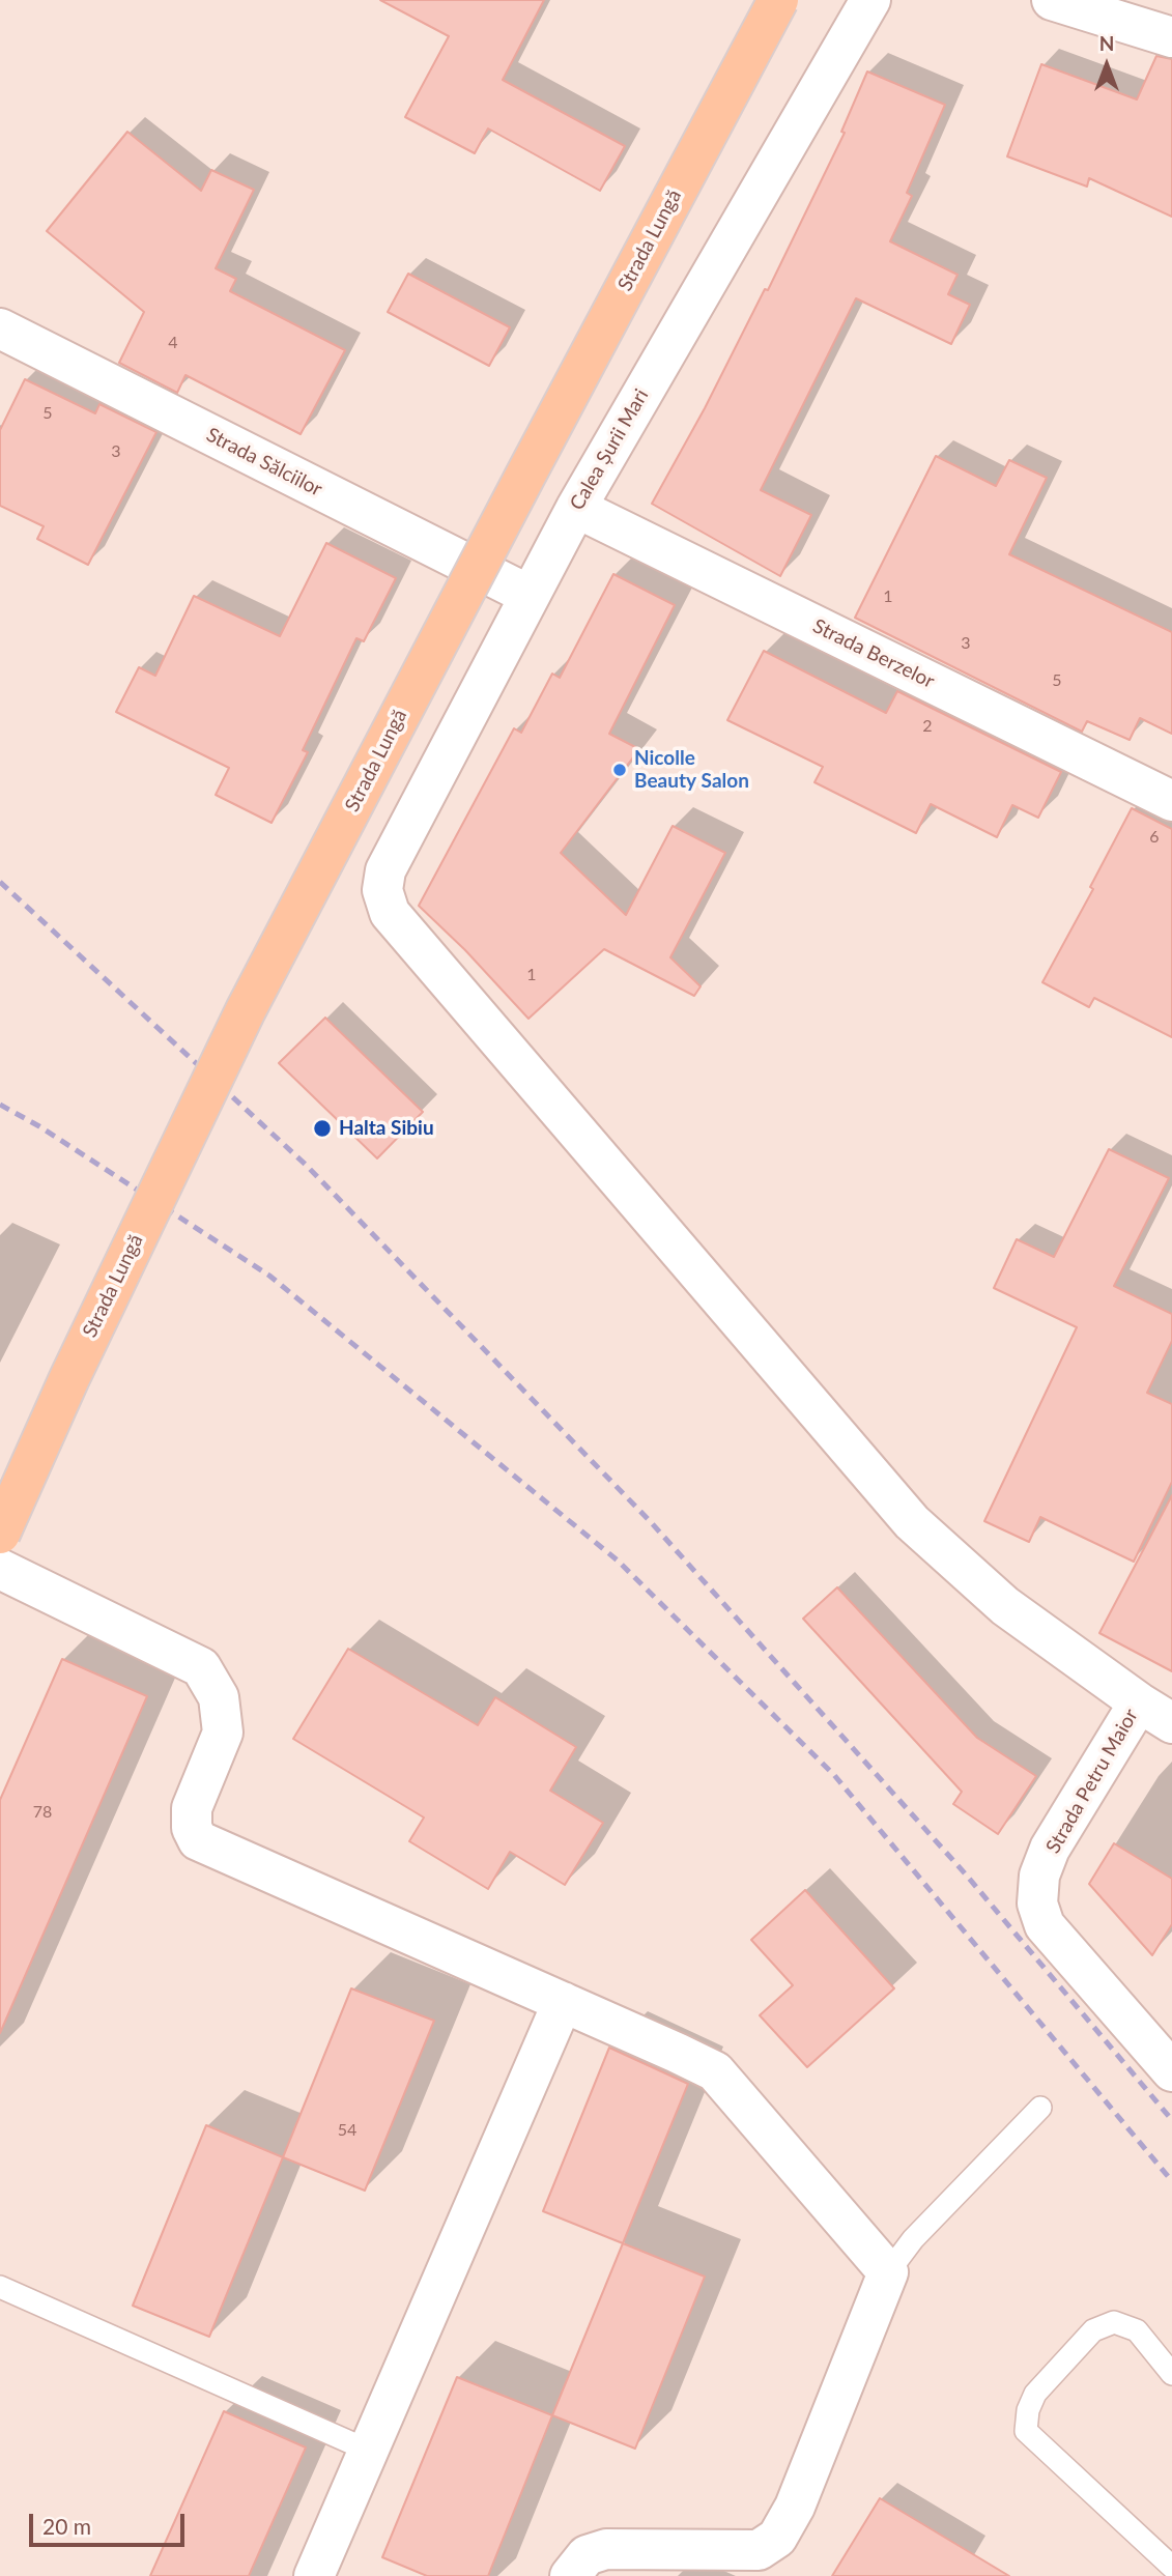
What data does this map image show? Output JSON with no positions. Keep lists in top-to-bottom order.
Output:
{
  "streets": {
    "main road": ["Strada Lungă"],
    "street": [
      "Calea Șurii Mari",
      "Strada Sălciilor",
      "Strada Berzelor",
      "Strada Petru Maior"
    ]
  },
  "crossings": [
    ["Calea Șurii Mari", "Strada Sălciilor"],
    ["Calea Șurii Mari", "Strada Berzelor"],
    ["Calea Șurii Mari", "Strada Petru Maior"]
  ],
  "places": ["Nicolle Beauty Salon", "Halta Sibiu"],
  "house_numbers": [
    "4",
    "5",
    "3",
    "1",
    "3",
    "5",
    "2",
    "6",
    "1",
    "78",
    "54"
  ],
  "scale_bar": "20 m",
  "north": "top"
}
